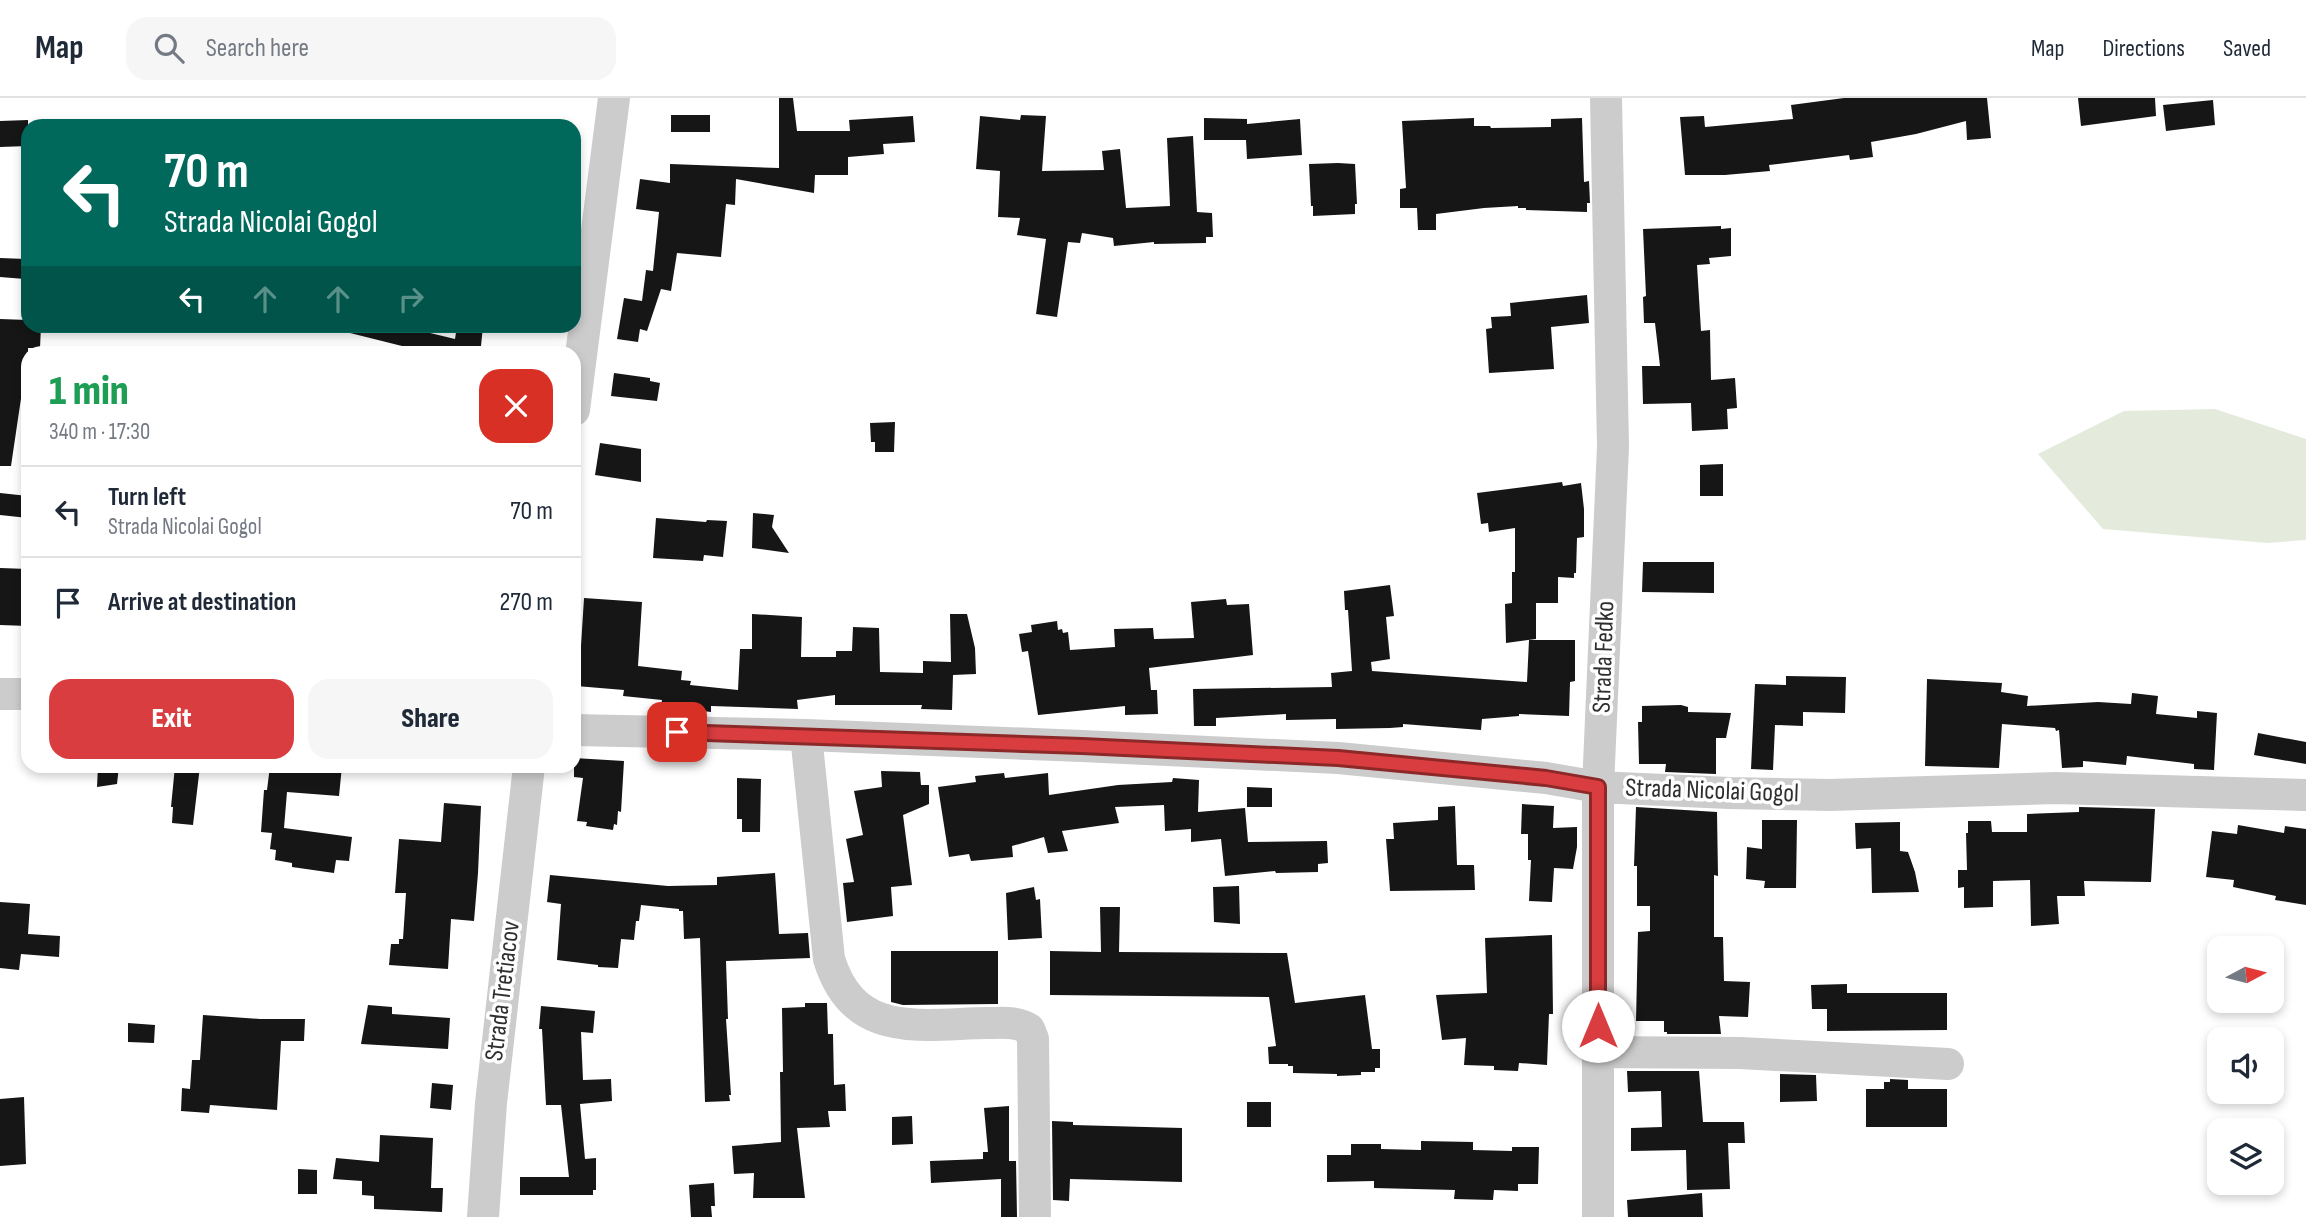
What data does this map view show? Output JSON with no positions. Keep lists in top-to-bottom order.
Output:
{
  "streets": {
    "street": ["Strada Fedko", "Strada Nicolai Gogol", "Strada Tretiacov"]
  },
  "crossings": [
    ["Strada Fedko", "Strada Nicolai Gogol"]
  ],
  "north": "right",
  "page": {
    "header": "Map",
    "search": "Search here",
    "nav": ["Map", "Directions", "Saved"],
    "turn": ["70 m", "Strada Nicolai Gogol"],
    "heading": ["1 min", "340 m · 17:30"],
    "list": [
      {
        "name": "Turn left",
        "note": "Strada Nicolai Gogol",
        "value": "70 m"
      },
      {
        "name": "Arrive at destination",
        "value": "270 m"
      }
    ],
    "buttons": ["Exit", "Share"]
  }
}
